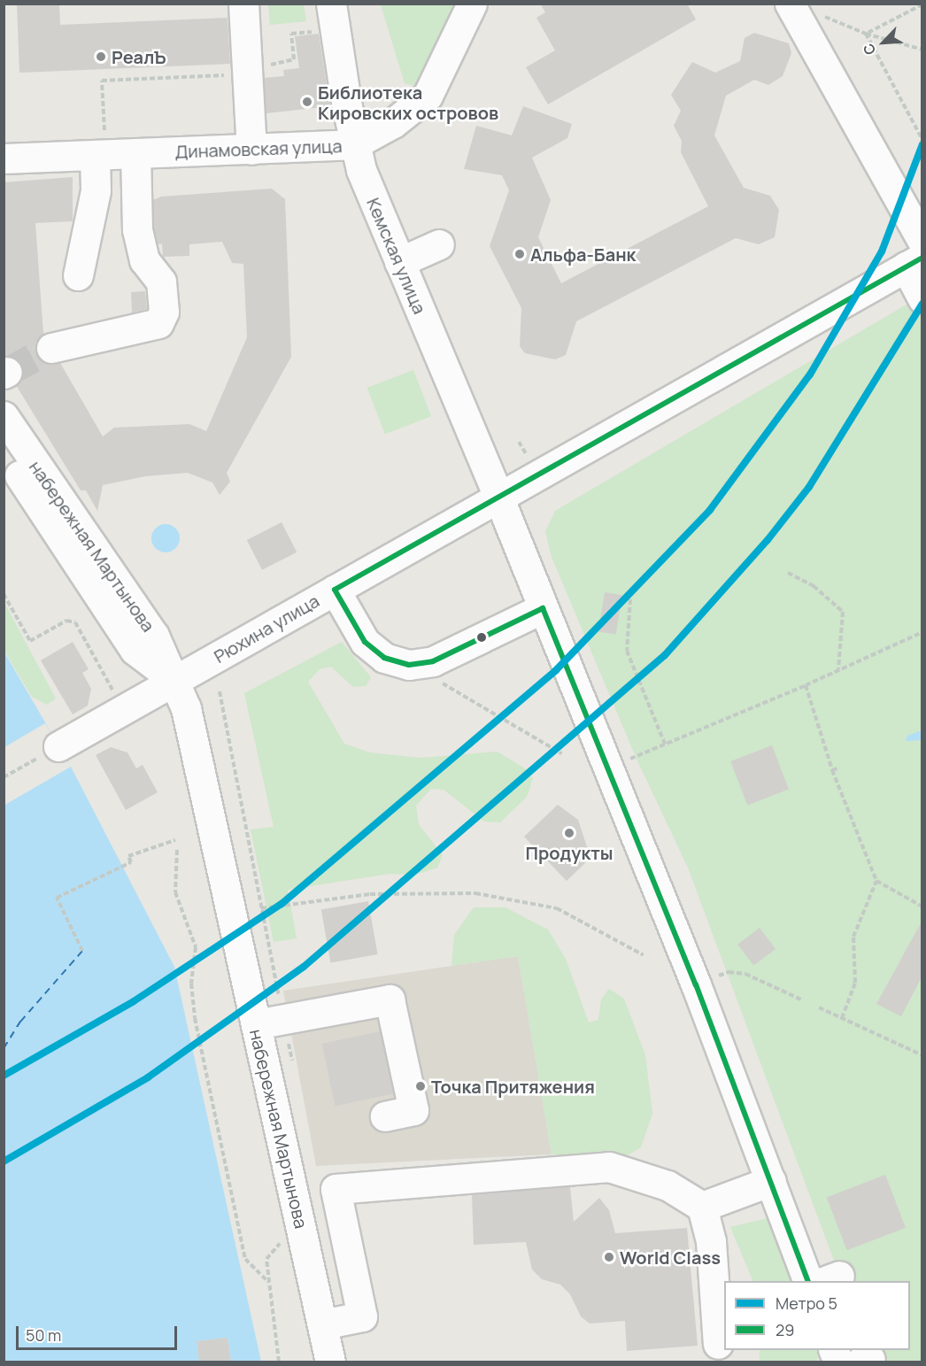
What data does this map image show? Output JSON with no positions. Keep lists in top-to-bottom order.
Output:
{
  "streets": {
    "street": [
      "Динамовская улица",
      "Кемская улица",
      "набережная Мартынова",
      "Рюхина улица"
    ]
  },
  "crossings": [
    ["Динамовская улица", "Кемская улица"],
    ["Кемская улица", "Рюхина улица"],
    ["набережная Мартынова", "Рюхина улица"]
  ],
  "places": [
    "РеалЪ",
    "Библиотека Кировских островов",
    "Альфа-Банк",
    "Продукты",
    "Точка Притяжения",
    "World Class"
  ],
  "lines": ["metro line 5", "transit line 29"],
  "legend": ["Метро 5", "29"],
  "scale_bar": "50 m",
  "north": "bottom left"
}
